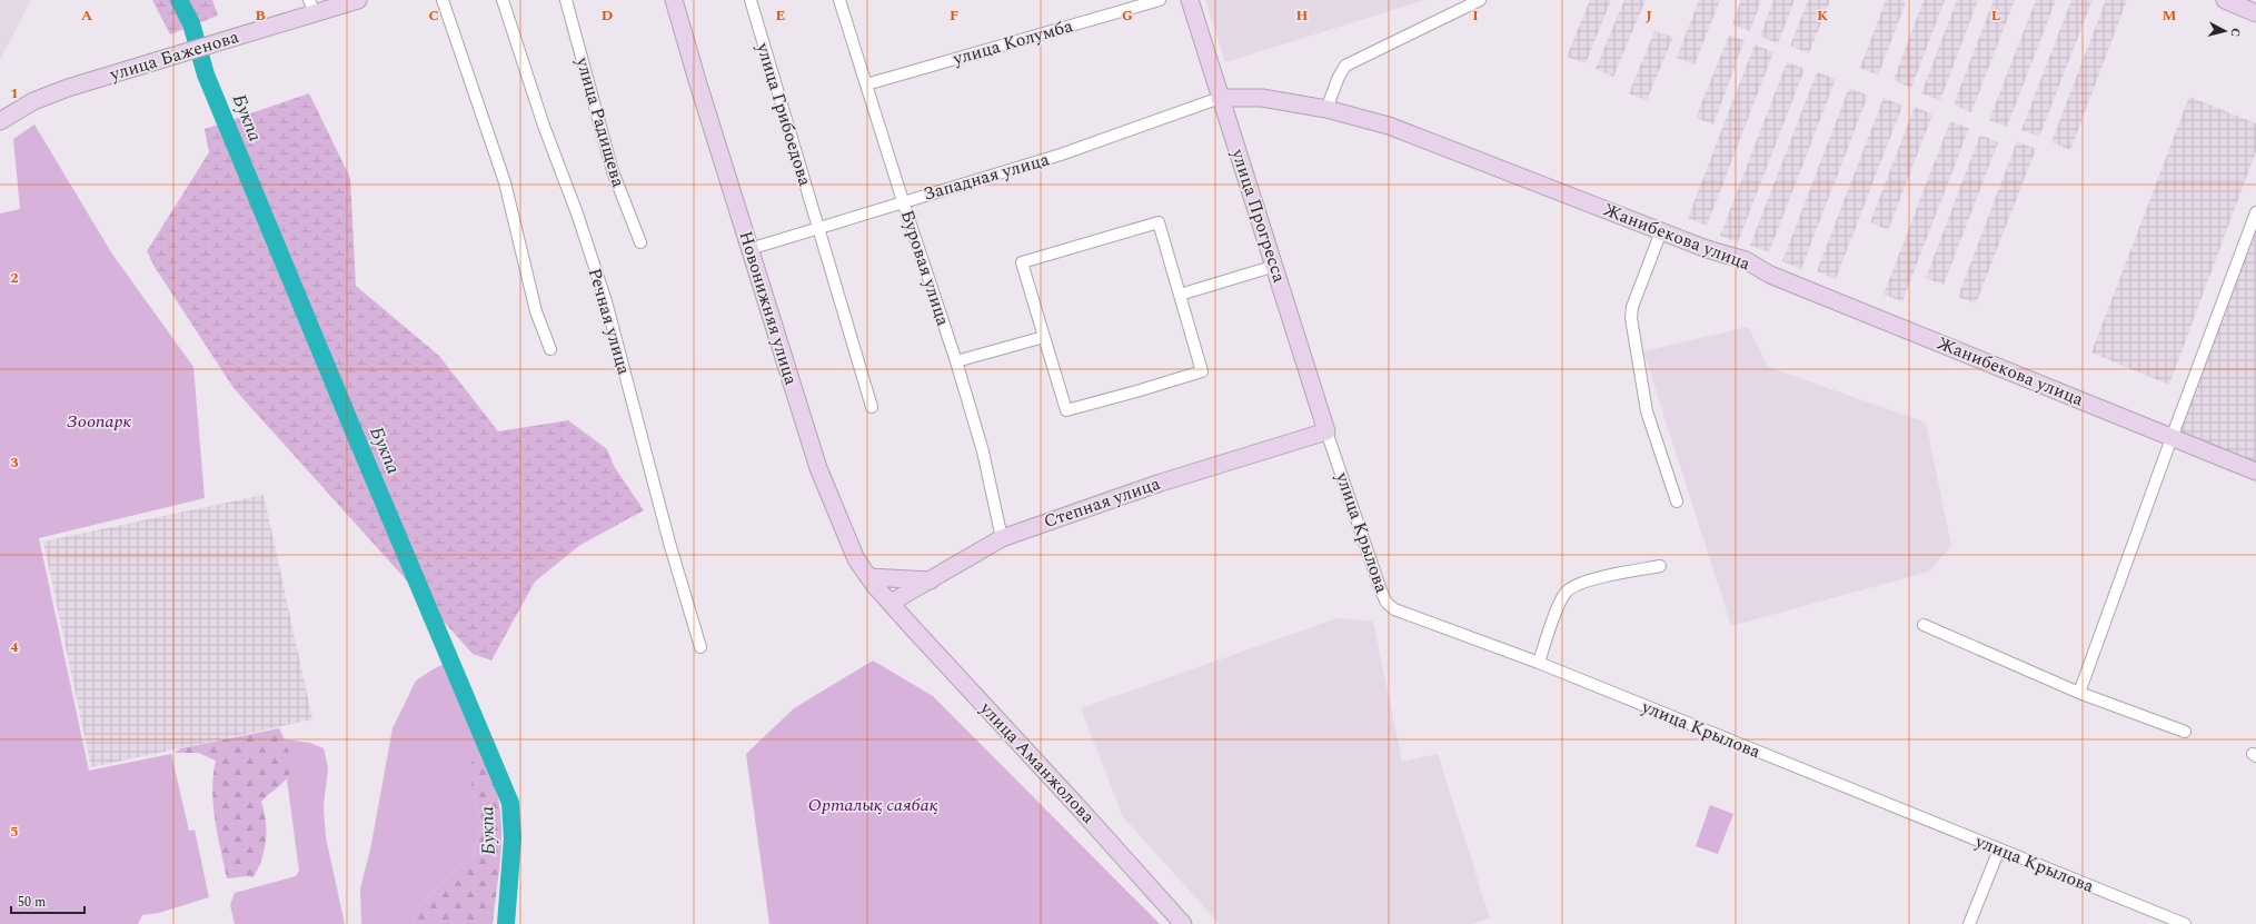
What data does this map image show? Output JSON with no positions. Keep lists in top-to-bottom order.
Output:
{
  "streets": {
    "street": [
      "улица Колумба",
      "улица Баженова",
      "улица Грибоедова",
      "улица Радищева",
      "Западная улица",
      "улица Прогресса",
      "Жанибекова улица",
      "Буровая улица",
      "Новонижняя улица",
      "Речная улица",
      "Степная улица",
      "улица Крылова",
      "улица Аманжолова"
    ]
  },
  "crossings": [
    ["улица Колумба", "Буровая улица"],
    ["улица Грибоедова", "Западная улица"],
    ["Западная улица", "улица Прогресса"],
    ["Западная улица", "Жанибекова улица"],
    ["Западная улица", "Буровая улица"],
    ["Западная улица", "Новонижняя улица"],
    ["улица Прогресса", "Жанибекова улица"],
    ["улица Прогресса", "Степная улица"],
    ["улица Прогресса", "улица Крылова"],
    ["Буровая улица", "Степная улица"],
    ["Новонижняя улица", "Степная улица"],
    ["Новонижняя улица", "улица Аманжолова"],
    ["Степная улица", "улица Крылова"],
    ["Степная улица", "улица Аманжолова"]
  ],
  "water": ["Букпа"],
  "parks": ["Зоопарк", "Орталық саябақ"],
  "scale_bar": "50 m",
  "north": "right",
  "grid": {
    "columns": [
      "A",
      "B",
      "C",
      "D",
      "E",
      "F",
      "G",
      "H",
      "I",
      "J",
      "K",
      "L",
      "M"
    ],
    "rows": [
      "1",
      "2",
      "3",
      "4",
      "5"
    ]
  }
}
